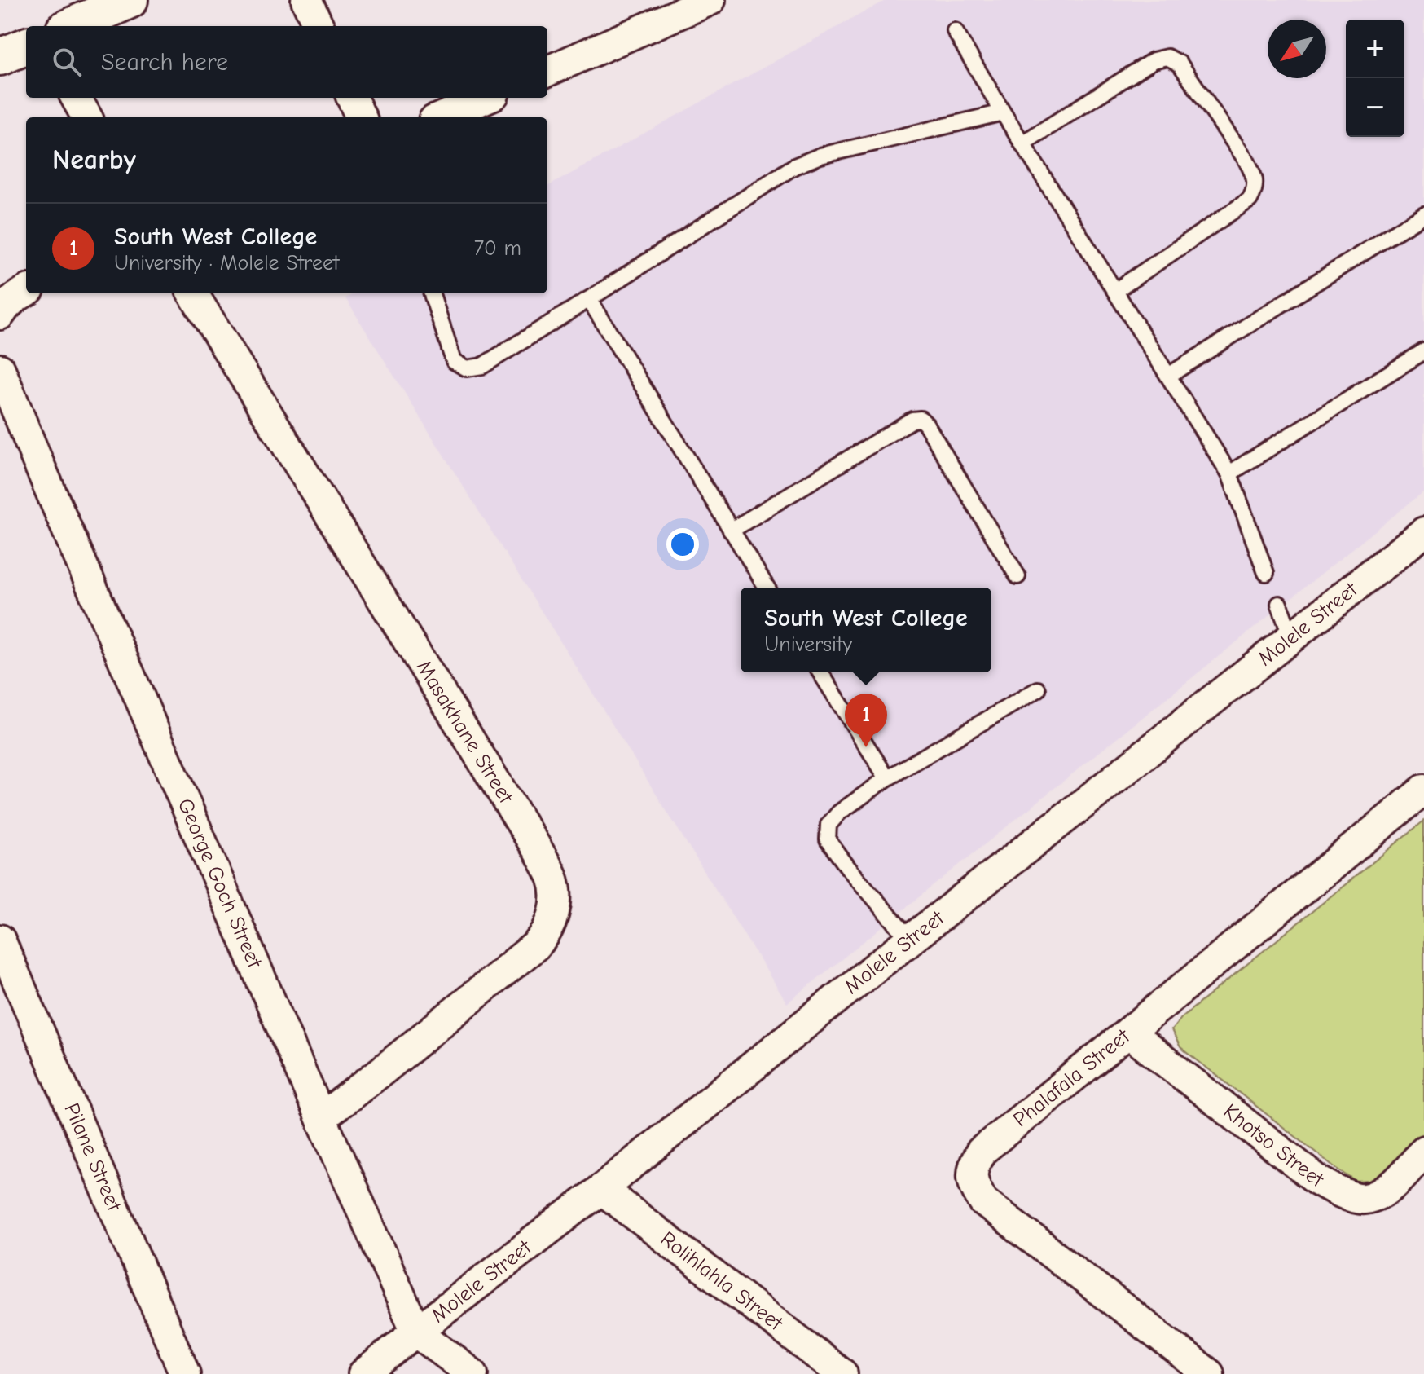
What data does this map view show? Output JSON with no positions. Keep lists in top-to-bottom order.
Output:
{
  "streets": {
    "street": [
      "Molele Street",
      "Masakhane Street",
      "George Goch Street",
      "Phalafala Street",
      "Khotso Street",
      "Pilane Street",
      "Rolihlahla Street"
    ]
  },
  "crossings": [
    ["Molele Street", "George Goch Street"],
    ["Molele Street", "Rolihlahla Street"],
    ["Masakhane Street", "George Goch Street"],
    ["Phalafala Street", "Khotso Street"]
  ],
  "north": "bottom left",
  "page": {
    "map_buttons": ["+", "−"],
    "search": "Search here",
    "heading": "Nearby",
    "list": [
      {
        "mark": "1",
        "name": "South West College",
        "note": "University · Molele Street",
        "value": "70 m"
      }
    ],
    "popup": ["South West College", "University"],
    "pins": "1"
  }
}
